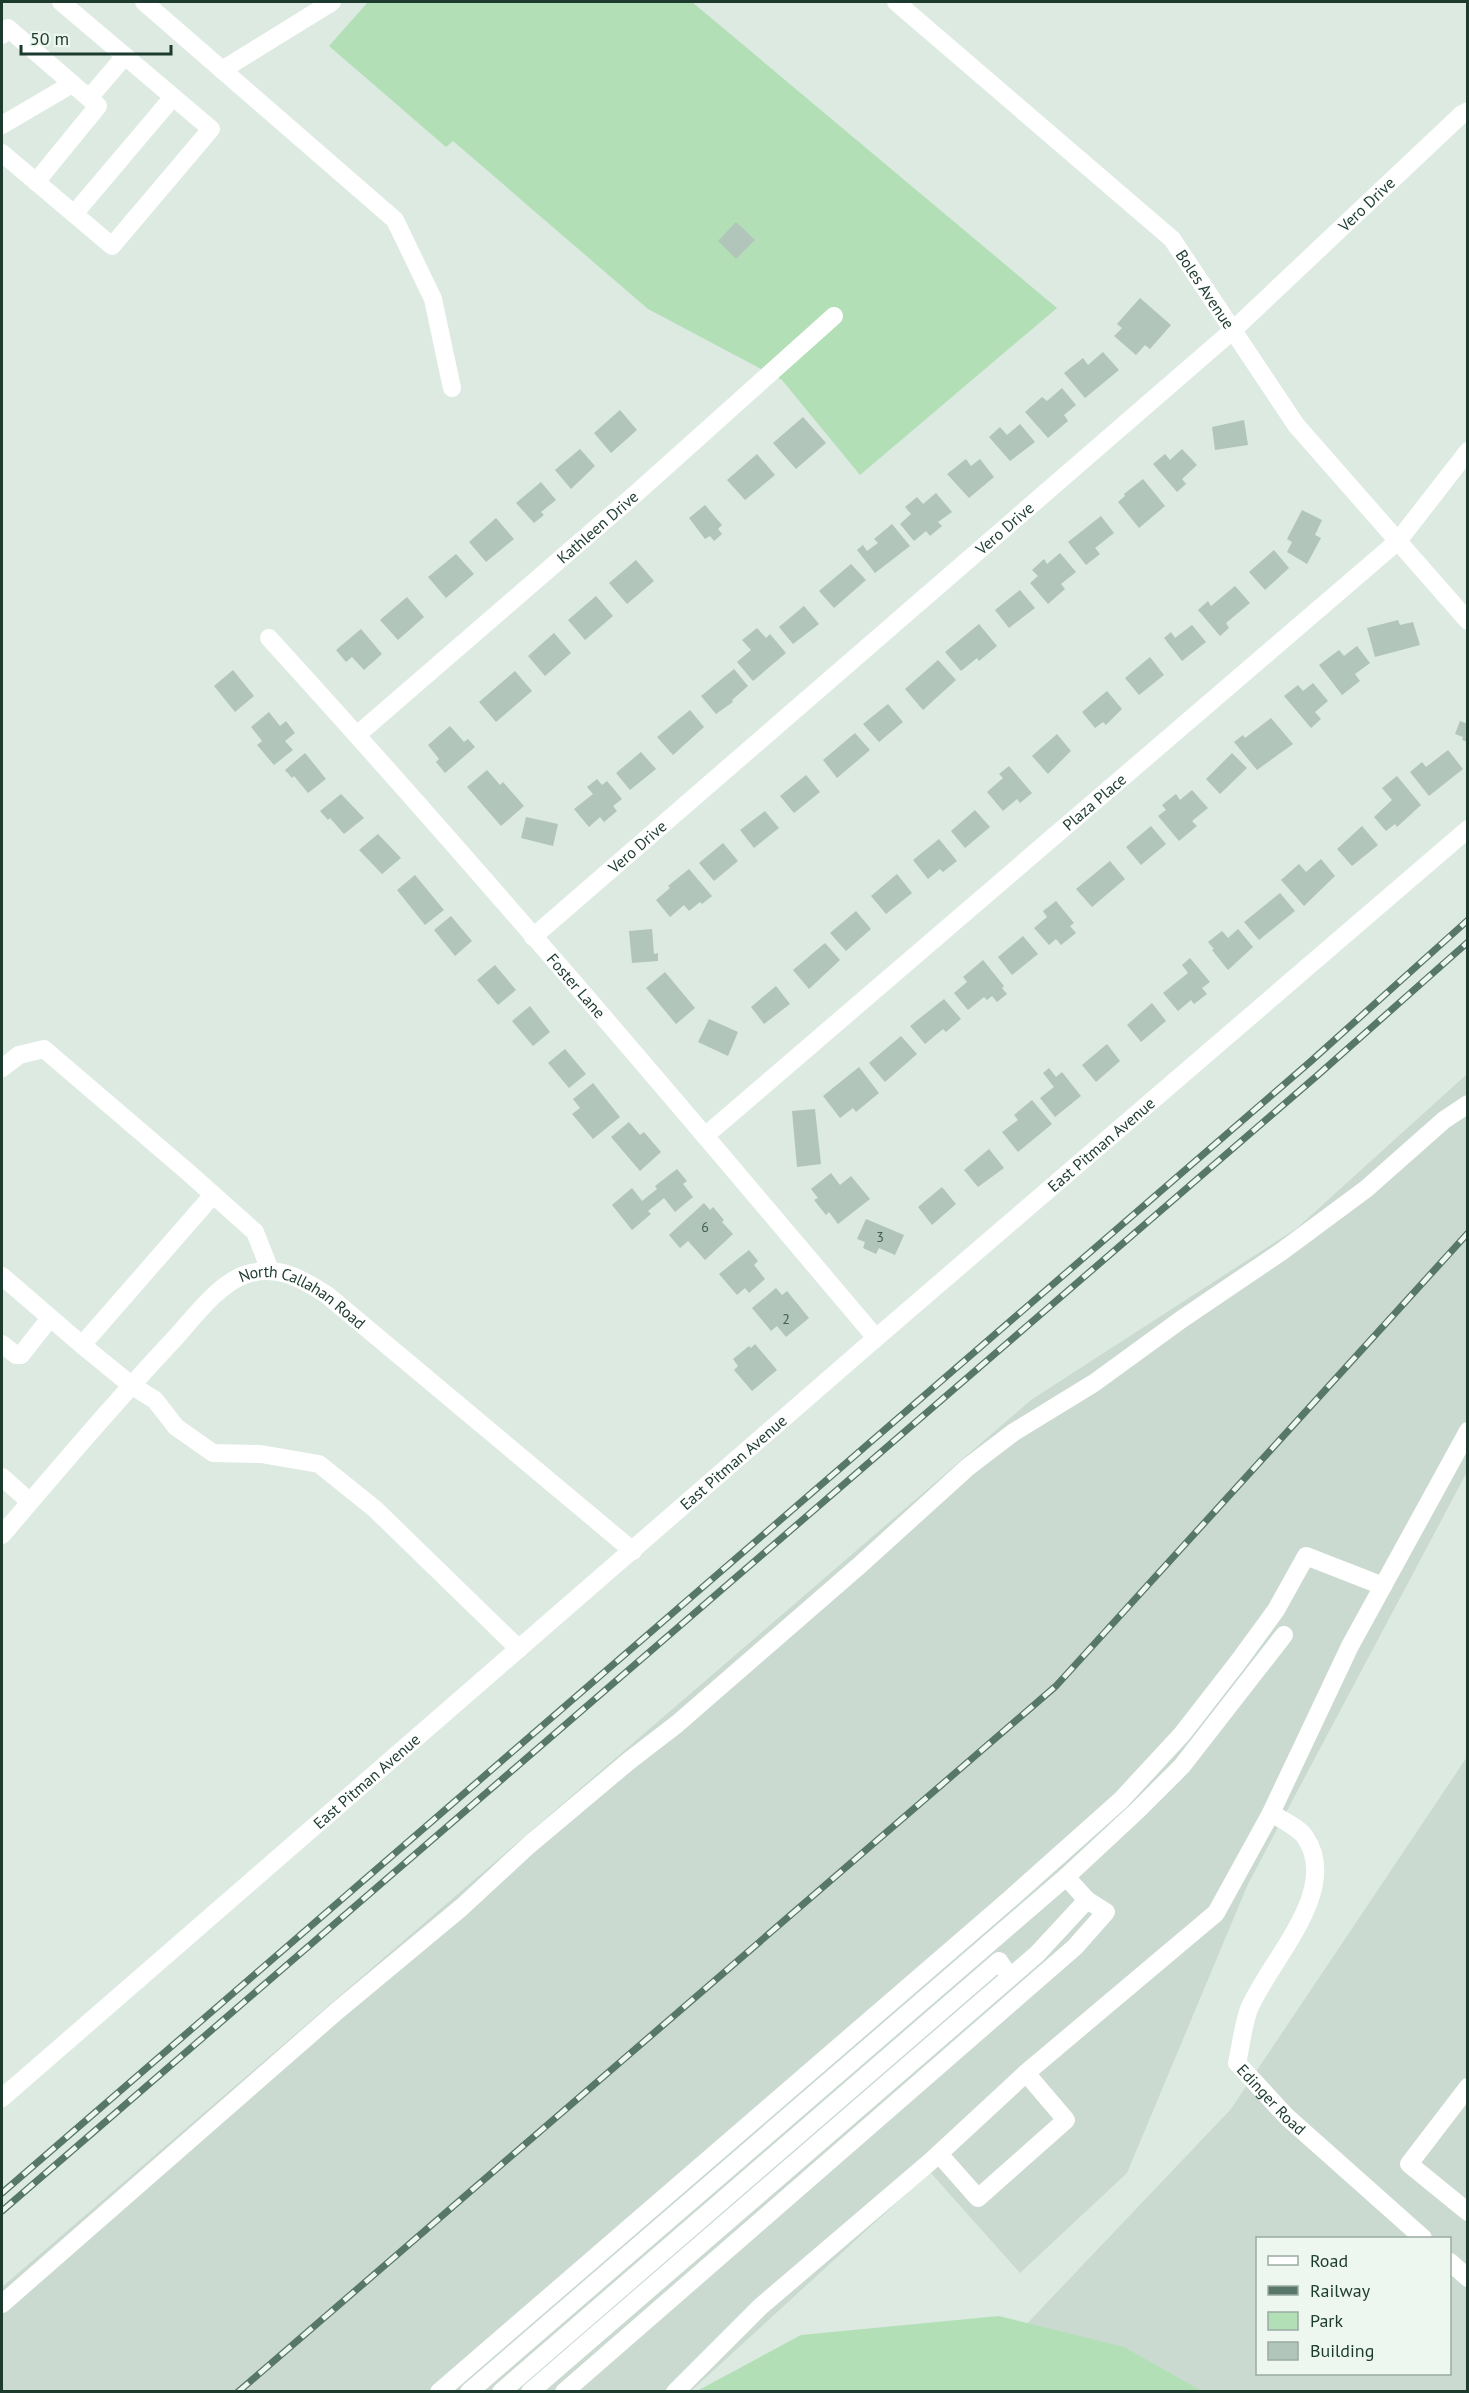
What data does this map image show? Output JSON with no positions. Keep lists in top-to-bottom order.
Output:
{
  "streets": {
    "street": [
      "Vero Drive",
      "Boles Avenue",
      "Kathleen Drive",
      "Plaza Place",
      "Foster Lane",
      "East Pitman Avenue",
      "North Callahan Road",
      "Edinger Road"
    ]
  },
  "crossings": [
    ["Vero Drive", "Boles Avenue"],
    ["Vero Drive", "Foster Lane"],
    ["Boles Avenue", "Plaza Place"],
    ["Kathleen Drive", "Foster Lane"],
    ["Plaza Place", "Foster Lane"],
    ["Foster Lane", "East Pitman Avenue"],
    ["East Pitman Avenue", "North Callahan Road"]
  ],
  "house_numbers": ["6", "3", "2"],
  "legend": [
    "Road",
    "Railway",
    "Park",
    "Building"
  ],
  "scale_bar": "50 m"
}
